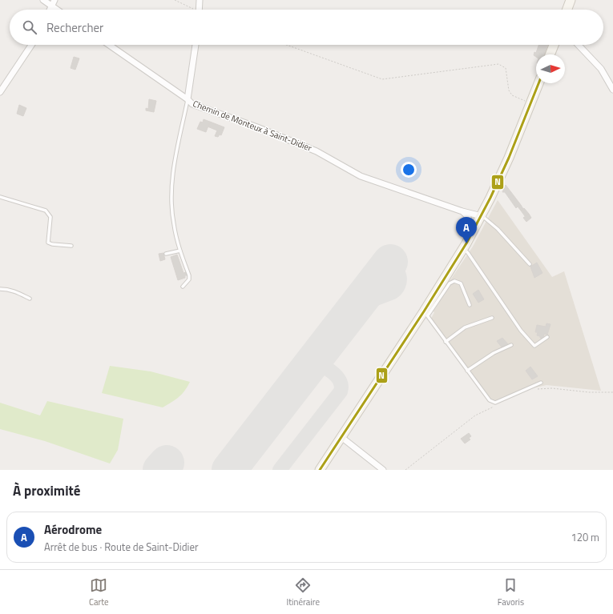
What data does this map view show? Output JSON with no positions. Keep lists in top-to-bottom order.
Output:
{
  "streets": {
    "street": ["Chemin de Monteux à Saint-Didier"]
  },
  "lines": ["transit line N"],
  "north": "right",
  "page": {
    "search": "Rechercher",
    "pins": "A",
    "heading": "À proximité",
    "list": [
      {
        "mark": "A",
        "name": "Aérodrome",
        "note": "Arrêt de bus · Route de Saint-Didier",
        "value": "120 m"
      }
    ],
    "nav": ["Carte", "Itinéraire", "Favoris"]
  }
}
